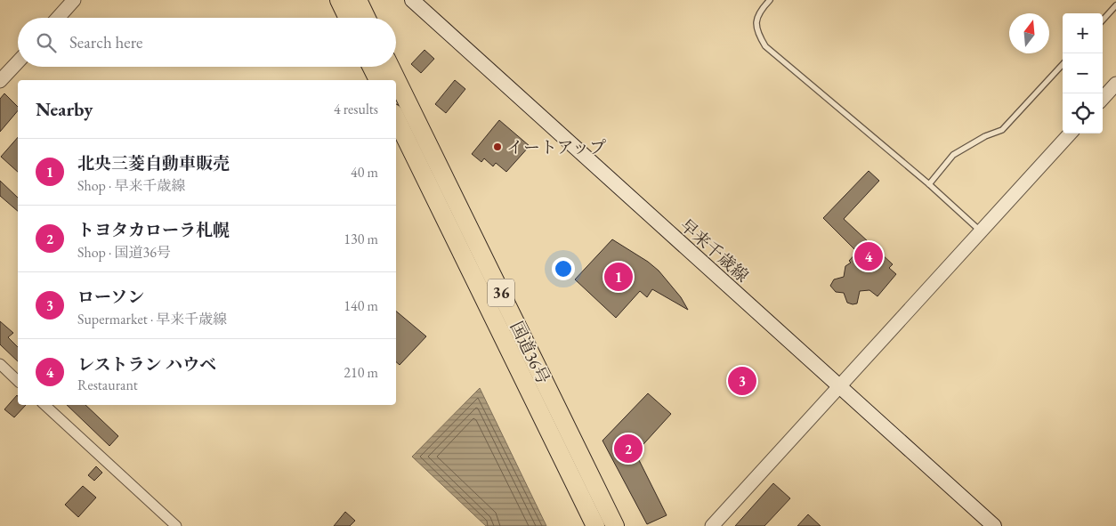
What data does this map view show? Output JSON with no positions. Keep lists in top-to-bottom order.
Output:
{
  "streets": {
    "highway": ["36", "国道36号"],
    "main road": ["早来千歳線"]
  },
  "places": ["イートアップ"],
  "north": "top",
  "page": {
    "map_buttons": ["+", "−"],
    "search": "Search here",
    "heading": ["Nearby", "4 results"],
    "list": [
      {
        "mark": "1",
        "name": "北央三菱自動車販売",
        "note": "Shop · 早来千歳線",
        "value": "40 m"
      },
      {
        "mark": "2",
        "name": "トヨタカローラ札幌",
        "note": "Shop · 国道36号",
        "value": "130 m"
      },
      {
        "mark": "3",
        "name": "ローソン",
        "note": "Supermarket · 早来千歳線",
        "value": "140 m"
      },
      {
        "mark": "4",
        "name": "レストラン ハウベ",
        "note": "Restaurant",
        "value": "210 m"
      }
    ],
    "pins": [
      "4",
      "1",
      "3",
      "2"
    ]
  }
}
